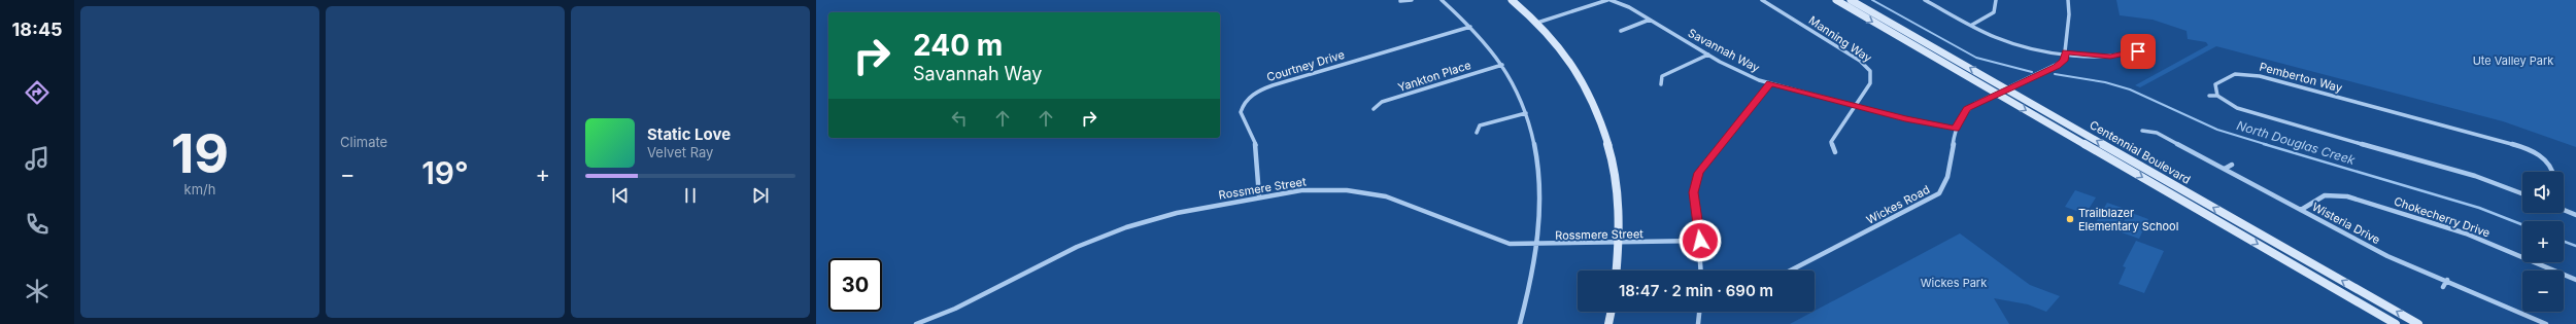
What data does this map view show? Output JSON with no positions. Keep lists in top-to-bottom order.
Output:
{
  "streets": {
    "main road": ["Centennial Boulevard"],
    "street": [
      "Manning Way",
      "Savannah Way",
      "Courtney Drive",
      "Yankton Place",
      "Pemberton Way",
      "Rossmere Street",
      "Wickes Road",
      "Chokecherry Drive",
      "Wisteria Drive"
    ]
  },
  "crossings": [
    ["Manning Way", "Savannah Way"],
    ["Savannah Way", "Wickes Road"],
    ["Courtney Drive", "Rossmere Street"],
    ["Centennial Boulevard", "Wickes Road"],
    ["Chokecherry Drive", "Wisteria Drive"]
  ],
  "water": ["North Douglas Creek"],
  "parks": ["Ute Valley Park", "Wickes Park"],
  "places": ["Trailblazer Elementary School"],
  "page": {
    "tabs": "18:45",
    "tile": [
      ["19", "km/h"],
      "Climate"
    ],
    "turn": ["240 m", "Savannah Way"],
    "song": ["Static Love", "Velvet Ray"],
    "heat": ["−", "19°", "+"],
    "map_buttons": ["+", "−"],
    "limit": "30",
    "trip": "18:47 · 2 min · 690 m"
  }
}
